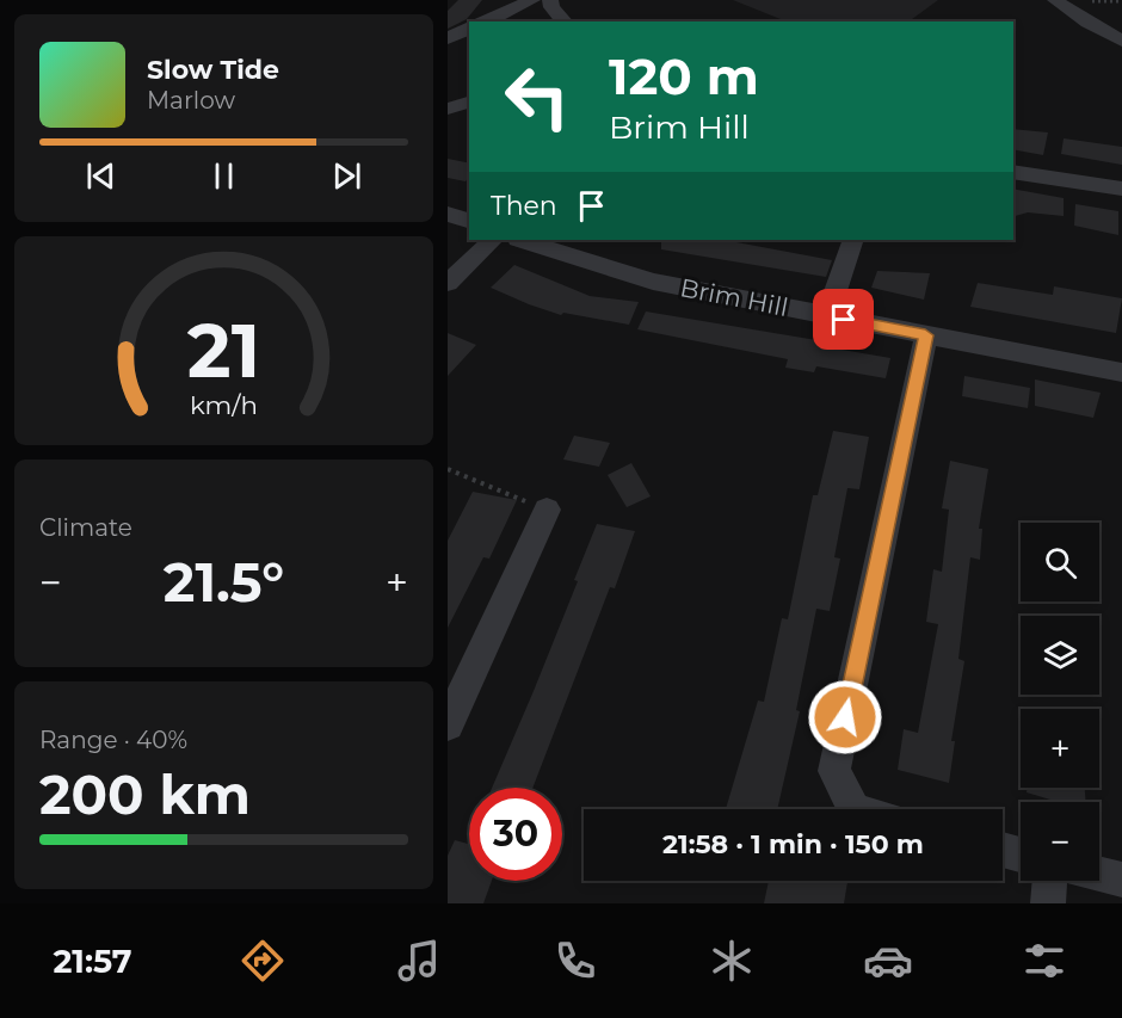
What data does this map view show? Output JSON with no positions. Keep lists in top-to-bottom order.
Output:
{
  "streets": {
    "street": ["Brim Hill"]
  },
  "page": {
    "turn": ["120 m", "Brim Hill"],
    "song": ["Slow Tide", "Marlow"],
    "then": "Then",
    "tile": [
      "Climate",
      ["Range · 40%", "200 km"]
    ],
    "map_buttons": ["+", "−"],
    "heat": ["−", "21.5°", "+"],
    "limit": "30",
    "trip": "21:58 · 1 min · 150 m",
    "tabs": "21:57",
    "gauge": ["21", "km/h"]
  }
}
